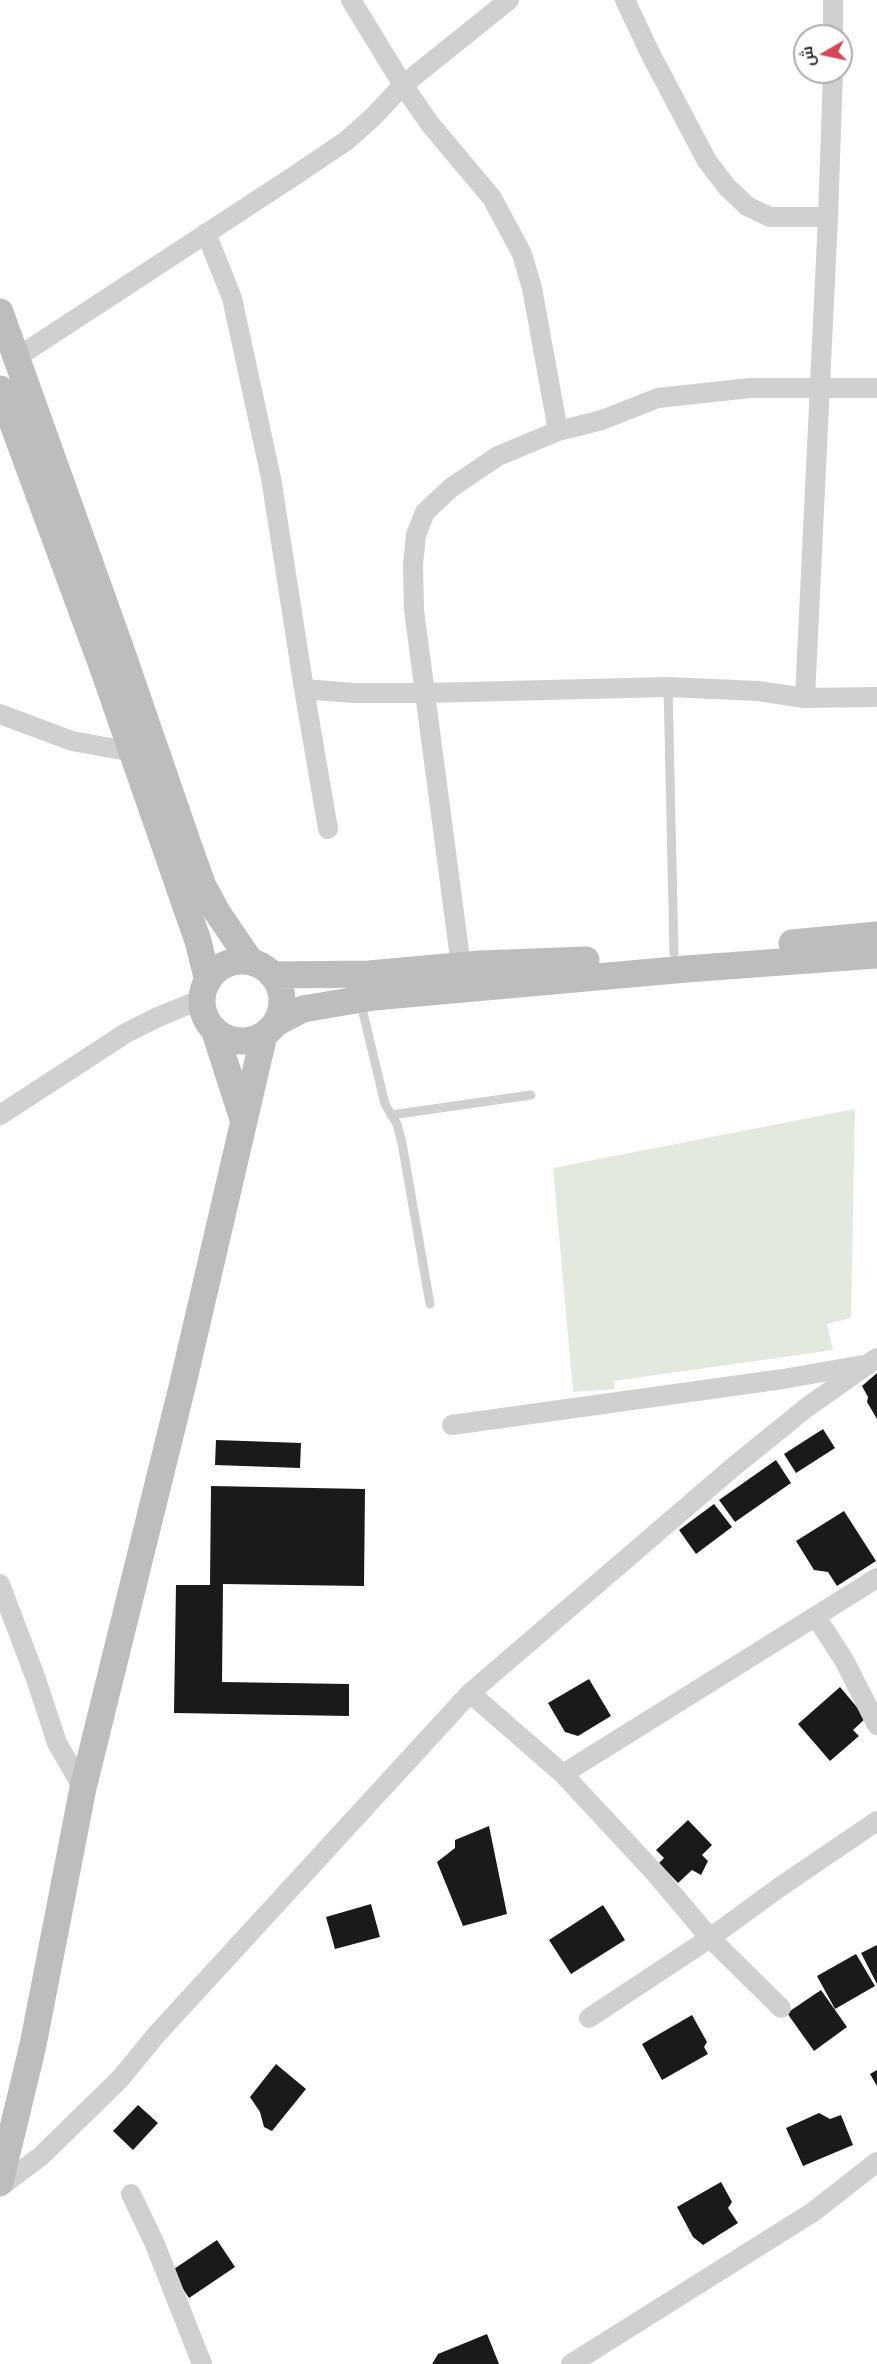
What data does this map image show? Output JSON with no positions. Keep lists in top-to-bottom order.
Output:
{
  "north": "left"
}
